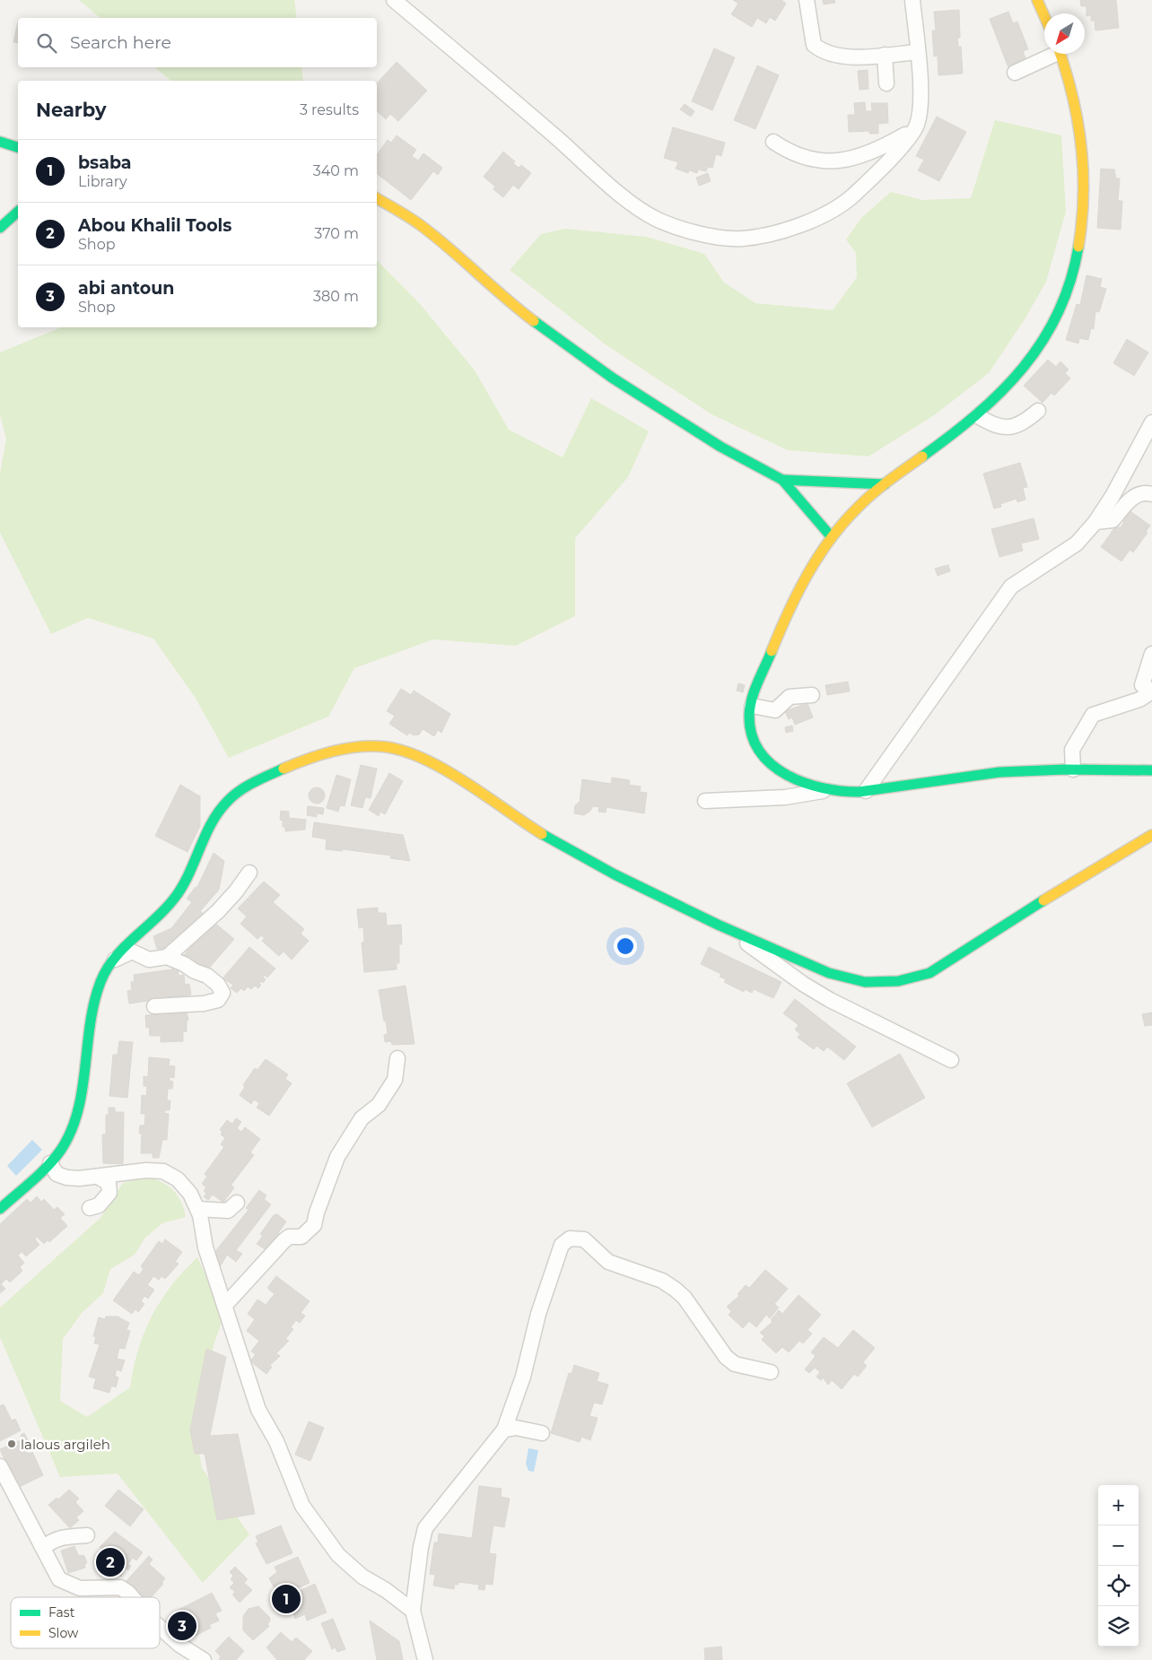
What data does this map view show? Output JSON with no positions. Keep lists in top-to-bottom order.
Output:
{
  "places": ["lalous argileh"],
  "legend": ["Fast", "Slow"],
  "north": "bottom left",
  "page": {
    "search": "Search here",
    "heading": ["Nearby", "3 results"],
    "list": [
      {
        "mark": "1",
        "name": "bsaba",
        "note": "Library",
        "value": "340 m"
      },
      {
        "mark": "2",
        "name": "Abou Khalil Tools",
        "note": "Shop",
        "value": "370 m"
      },
      {
        "mark": "3",
        "name": "abi antoun",
        "note": "Shop",
        "value": "380 m"
      }
    ],
    "map_buttons": ["+", "−"],
    "pins": ["2", "1", "3"]
  }
}
